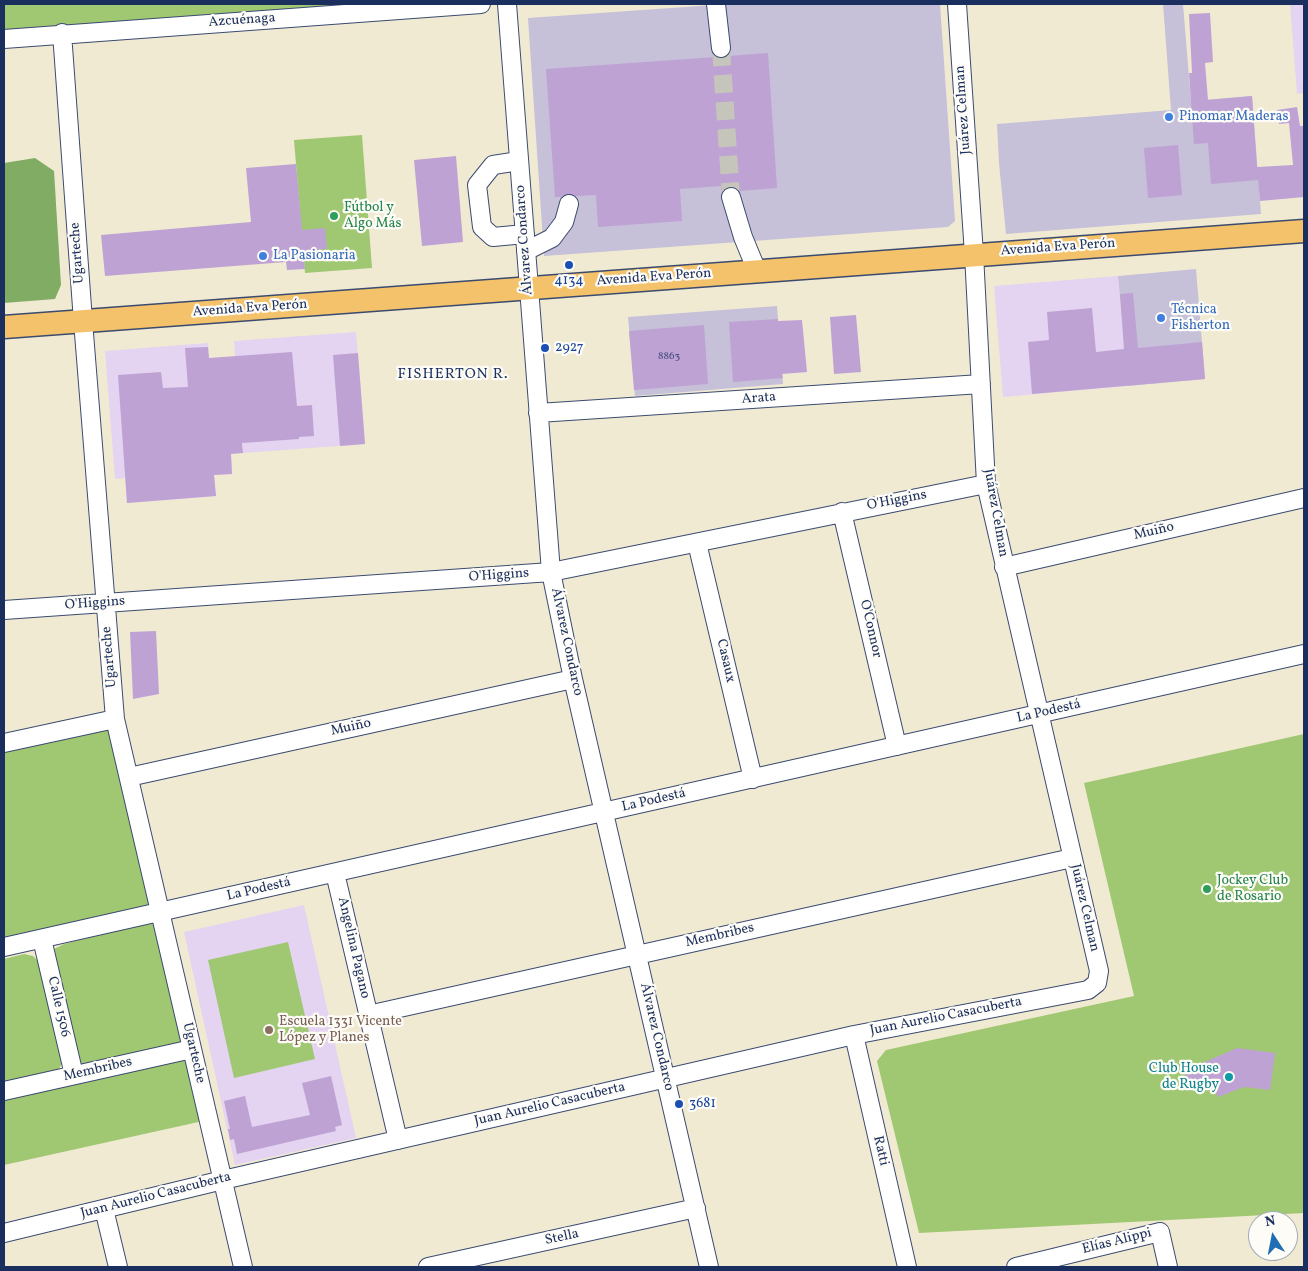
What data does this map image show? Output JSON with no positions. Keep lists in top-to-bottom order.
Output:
{
  "streets": {
    "main road": ["Avenida Eva Perón"],
    "street": [
      "Azcuénaga",
      "Juárez Celman",
      "Álvarez Condarco",
      "Ugarteche",
      "Arata",
      "O'Higgins",
      "Muiño",
      "O'Connor",
      "Casaux",
      "La Podestá",
      "Membribes",
      "Angelina Pagano",
      "Calle 1506",
      "Juan Aurelio Casacuberta",
      "Ratti",
      "Stella",
      "Elías Alippi"
    ]
  },
  "crossings": [
    ["Azcuénaga", "Ugarteche"],
    ["Juárez Celman", "Avenida Eva Perón"],
    ["Juárez Celman", "Arata"],
    ["Juárez Celman", "O'Higgins"],
    ["Juárez Celman", "Muiño"],
    ["Juárez Celman", "La Podestá"],
    ["Juárez Celman", "Membribes"],
    ["Juárez Celman", "Juan Aurelio Casacuberta"],
    ["Álvarez Condarco", "Avenida Eva Perón"],
    ["Álvarez Condarco", "Arata"],
    ["Álvarez Condarco", "O'Higgins"],
    ["Álvarez Condarco", "Muiño"],
    ["Álvarez Condarco", "La Podestá"],
    ["Álvarez Condarco", "Membribes"],
    ["Álvarez Condarco", "Juan Aurelio Casacuberta"],
    ["Álvarez Condarco", "Stella"],
    ["Avenida Eva Perón", "Ugarteche"],
    ["Ugarteche", "O'Higgins"],
    ["Ugarteche", "Muiño"],
    ["Ugarteche", "La Podestá"],
    ["Ugarteche", "Membribes"],
    ["Ugarteche", "Juan Aurelio Casacuberta"],
    ["O'Higgins", "O'Connor"],
    ["O'Higgins", "Casaux"],
    ["O'Connor", "La Podestá"],
    ["Casaux", "La Podestá"],
    ["La Podestá", "Angelina Pagano"],
    ["La Podestá", "Calle 1506"],
    ["Membribes", "Angelina Pagano"],
    ["Membribes", "Calle 1506"],
    ["Angelina Pagano", "Juan Aurelio Casacuberta"],
    ["Juan Aurelio Casacuberta", "Ratti"]
  ],
  "districts": ["FISHERTON R."],
  "places": [
    "Pinomar Maderas",
    "Fútbol y Algo Más",
    "La Pasionaria",
    "4134",
    "Técnica Fisherton",
    "2927",
    "Jockey Club de Rosario",
    "Escuela 1331 Vicente López y Planes",
    "Club House de Rugby",
    "3681"
  ],
  "house_numbers": ["8863"],
  "north": "top"
}
